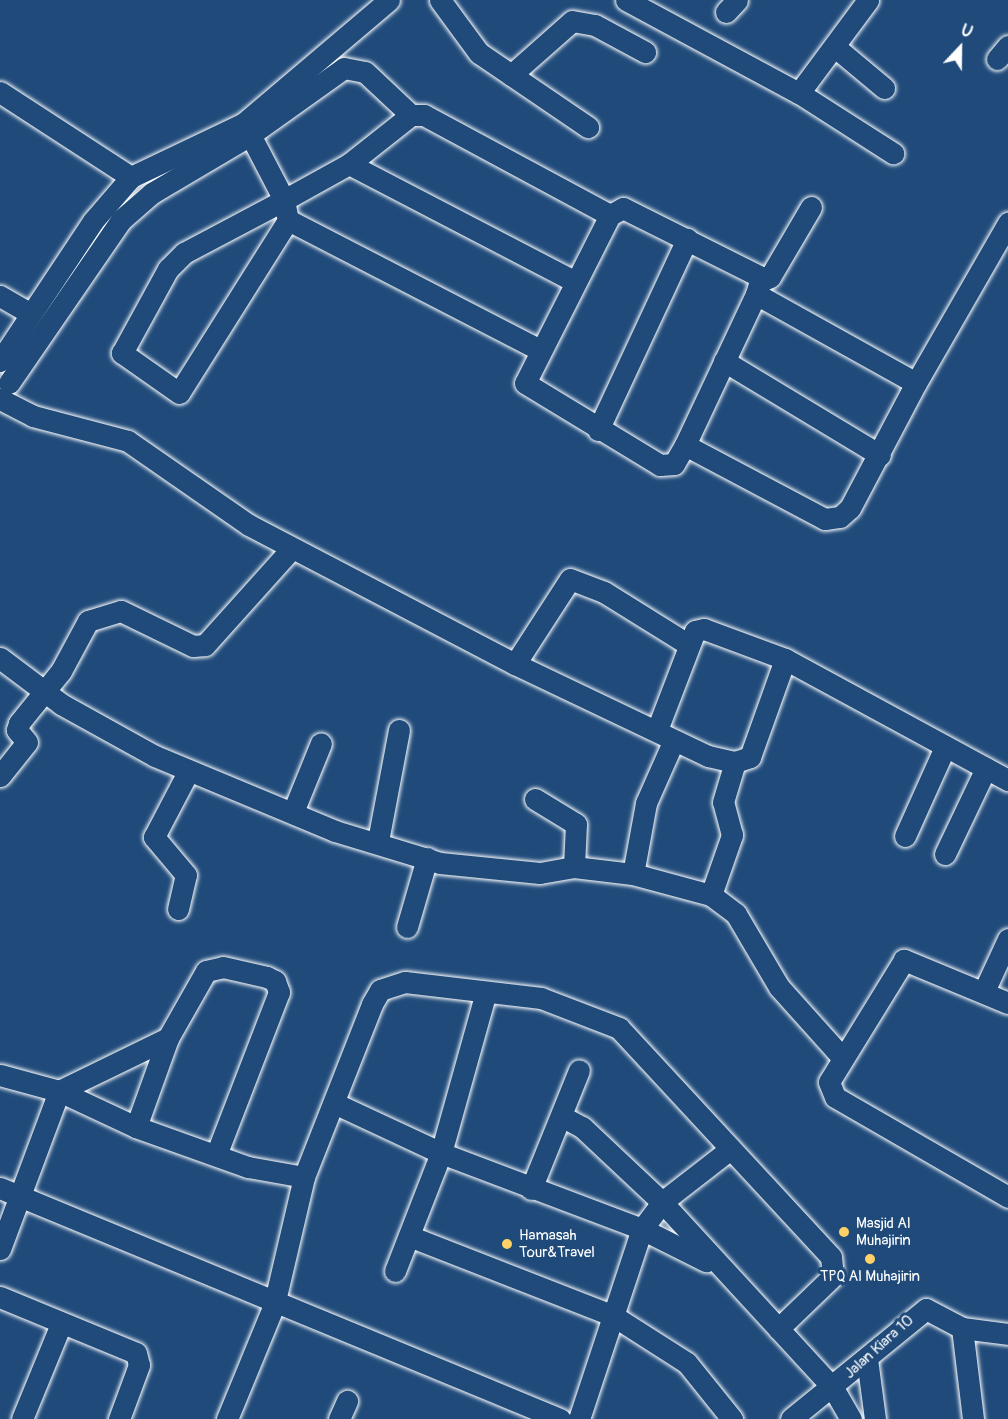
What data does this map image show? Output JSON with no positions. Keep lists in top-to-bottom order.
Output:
{
  "streets": {
    "street": ["Jalan Kiara 10"]
  },
  "places": ["Masjid Al Muhajirin", "Hamasah Tour&Travel", "TPQ Al Muhajirin"],
  "north": "top"
}
